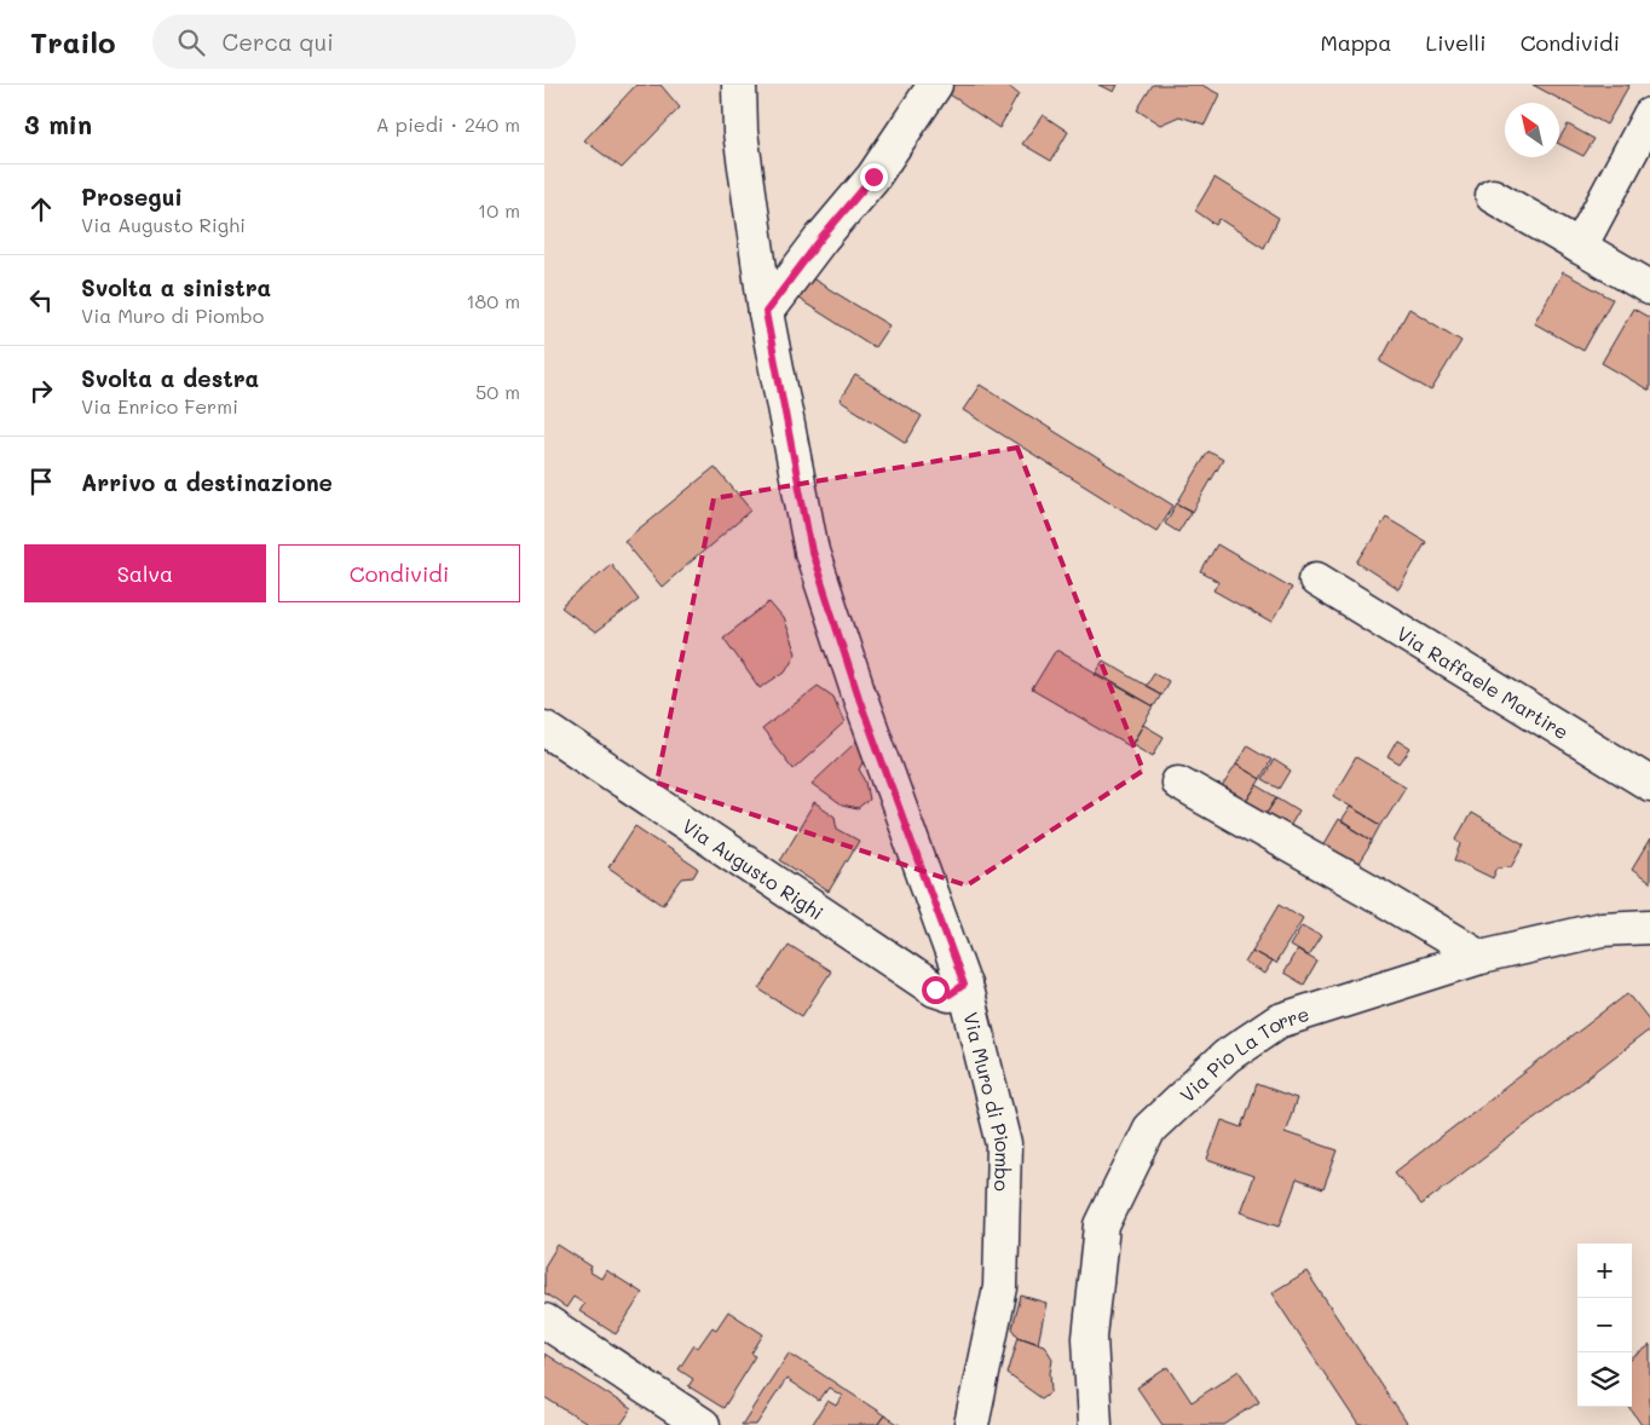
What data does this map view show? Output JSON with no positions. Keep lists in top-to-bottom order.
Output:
{
  "streets": {
    "street": [
      "Via Raffaele Martire",
      "Via Augusto Righi",
      "Via Pio La Torre",
      "Via Muro di Piombo"
    ]
  },
  "crossings": [
    ["Via Augusto Righi", "Via Muro di Piombo"]
  ],
  "north": "top left",
  "page": {
    "header": "Trailo",
    "search": "Cerca qui",
    "nav": ["Mappa", "Livelli", "Condividi"],
    "heading": ["3 min", "A piedi · 240 m"],
    "list": [
      ["Prosegui", "Via Augusto Righi", "10 m"],
      ["Svolta a sinistra", "Via Muro di Piombo", "180 m"],
      ["Svolta a destra", "Via Enrico Fermi", "50 m"],
      "Arrivo a destinazione"
    ],
    "buttons": ["Salva", "Condividi"],
    "map_buttons": ["+", "−"]
  }
}
